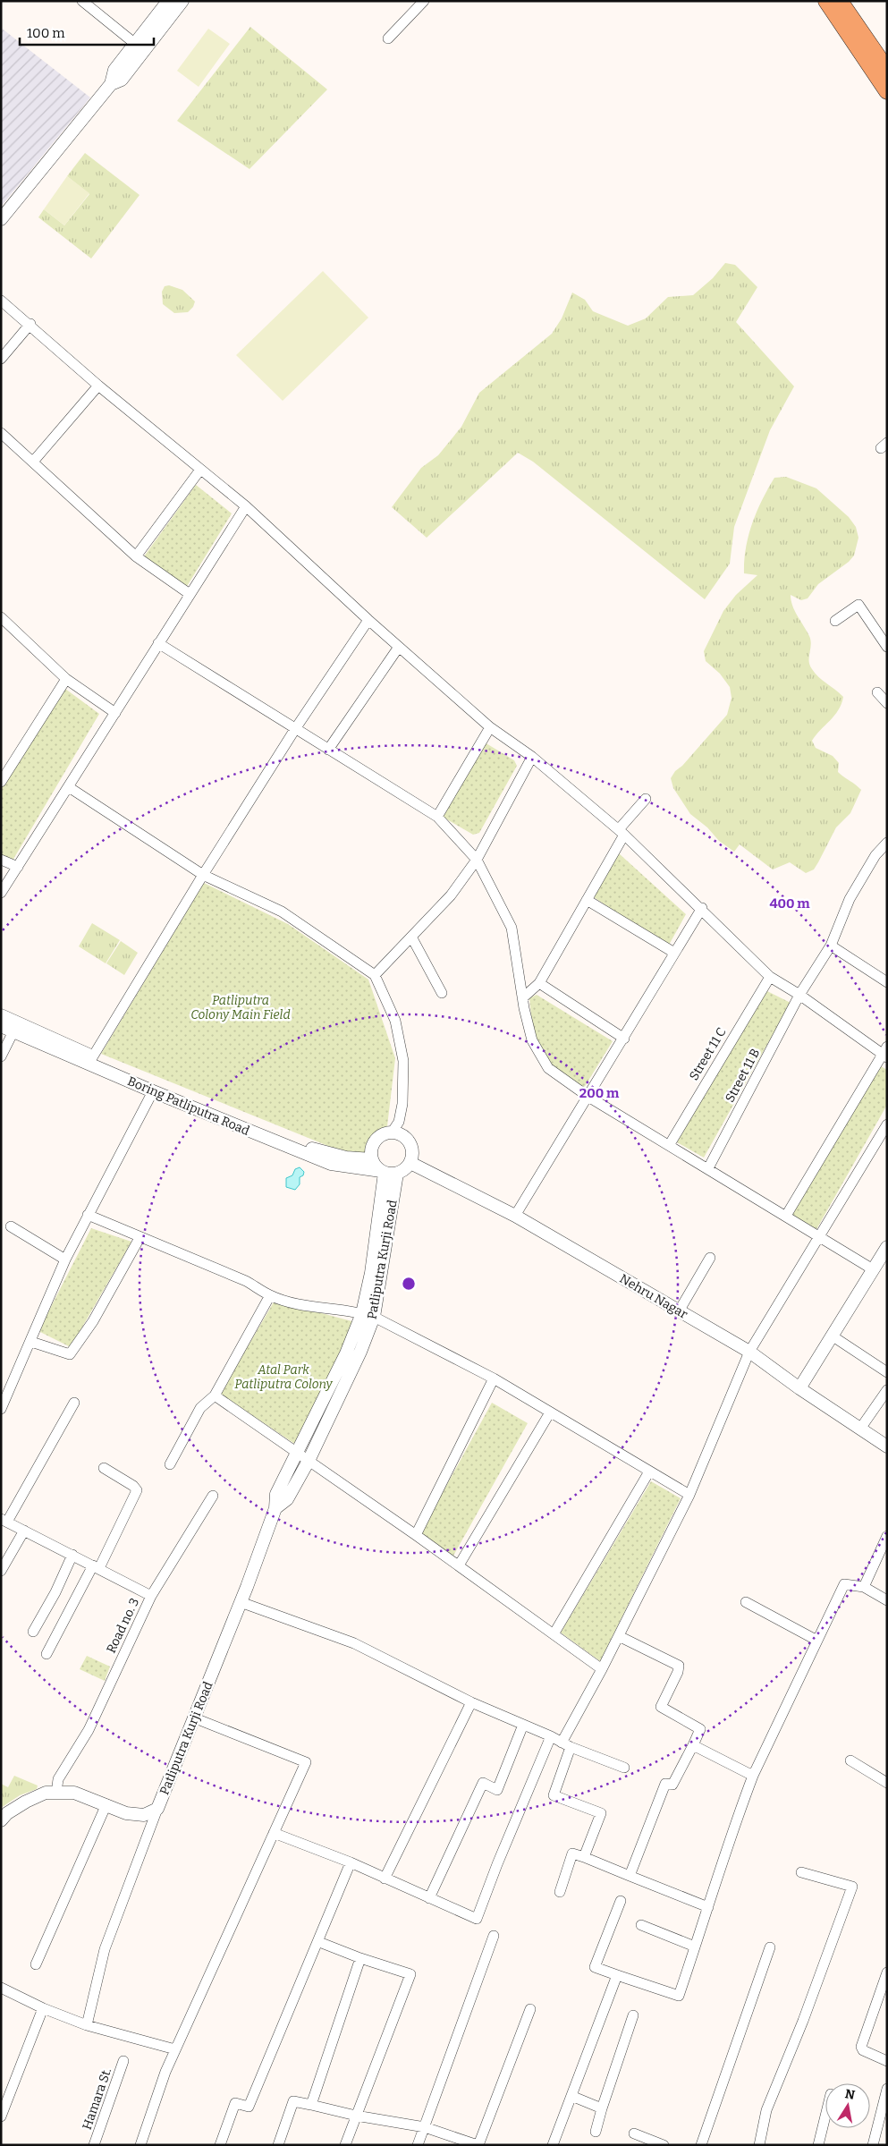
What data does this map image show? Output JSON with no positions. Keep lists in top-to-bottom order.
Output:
{
  "streets": {
    "street": [
      "Street 11 C",
      "Street 11 B",
      "Boring Patliputra Road",
      "Patliputra Kurji Road",
      "Nehru Nagar",
      "Road no. 3",
      "Hamara St."
    ]
  },
  "crossings": [
    ["Boring Patliputra Road", "Patliputra Kurji Road"],
    ["Boring Patliputra Road", "Nehru Nagar"],
    ["Patliputra Kurji Road", "Nehru Nagar"],
    ["Patliputra Kurji Road", "Road no. 3"]
  ],
  "parks": ["Patliputra Colony Main Field", "Atal Park Patliputra Colony"],
  "scale_bar": "100 m",
  "north": "top",
  "rings": ["400 m", "200 m"]
}
